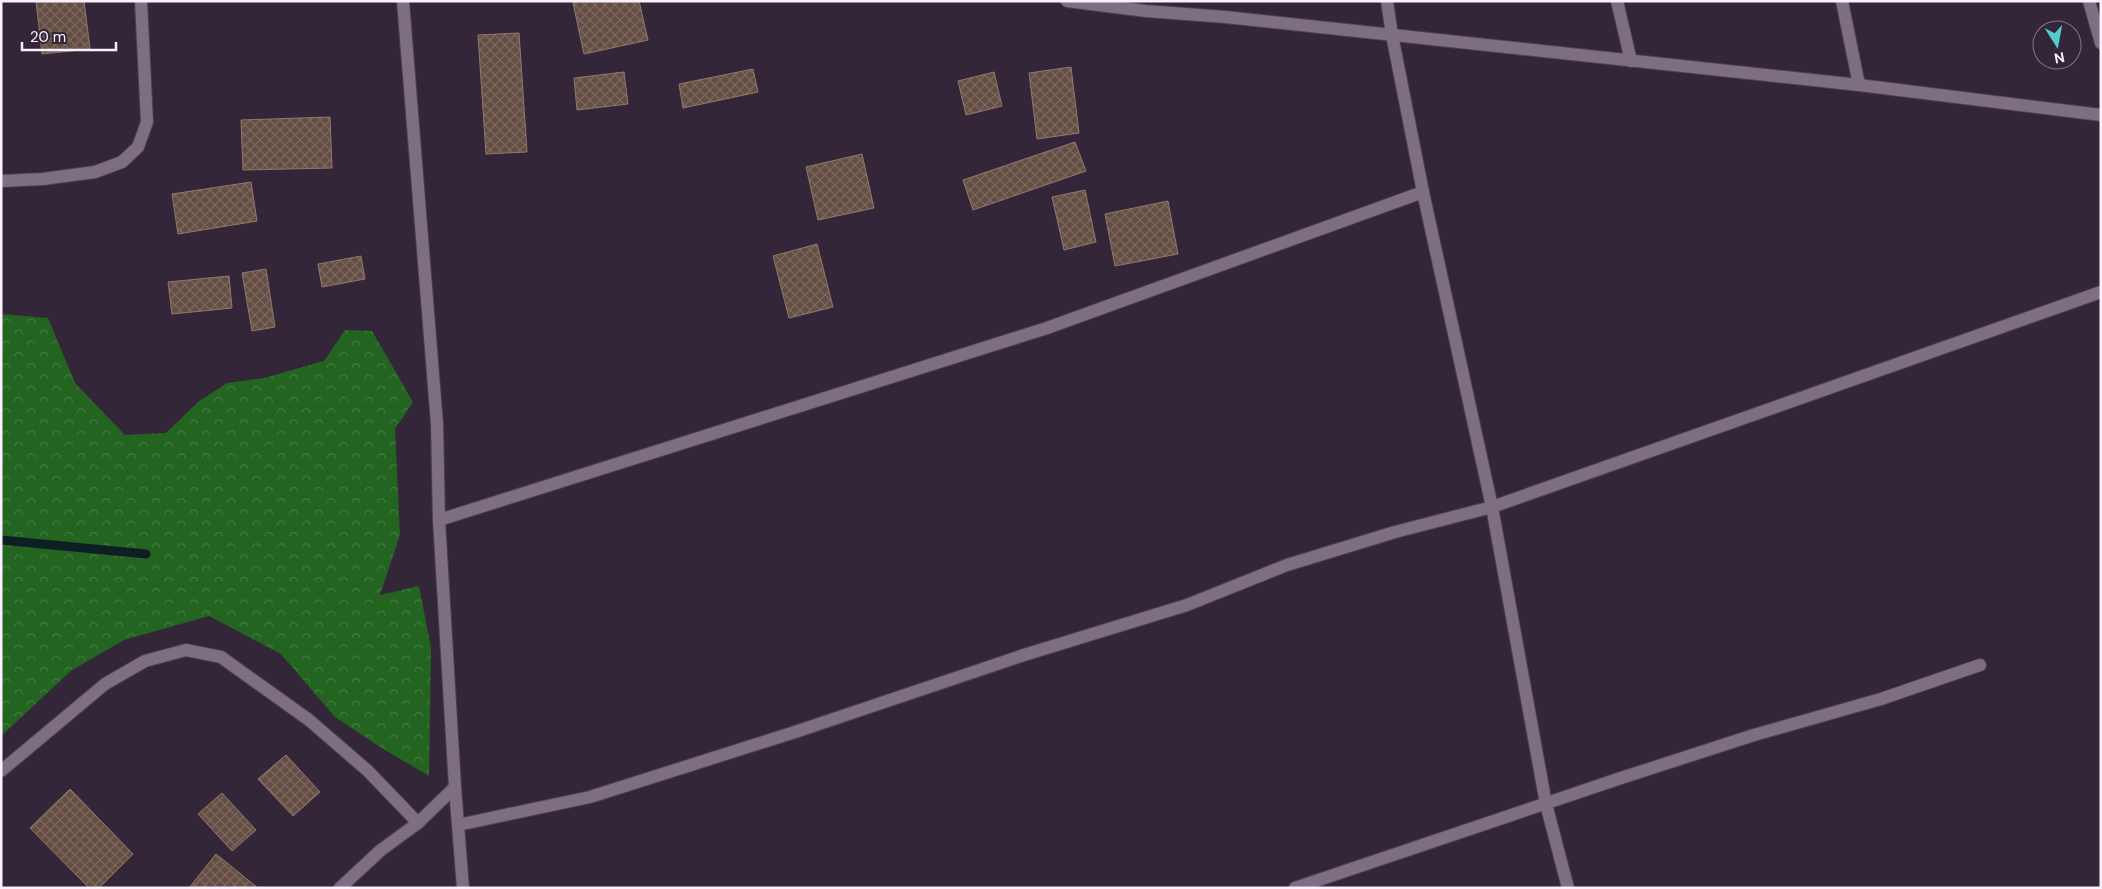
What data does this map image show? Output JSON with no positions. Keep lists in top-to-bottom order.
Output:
{
  "scale_bar": "20 m",
  "north": "bottom"
}
